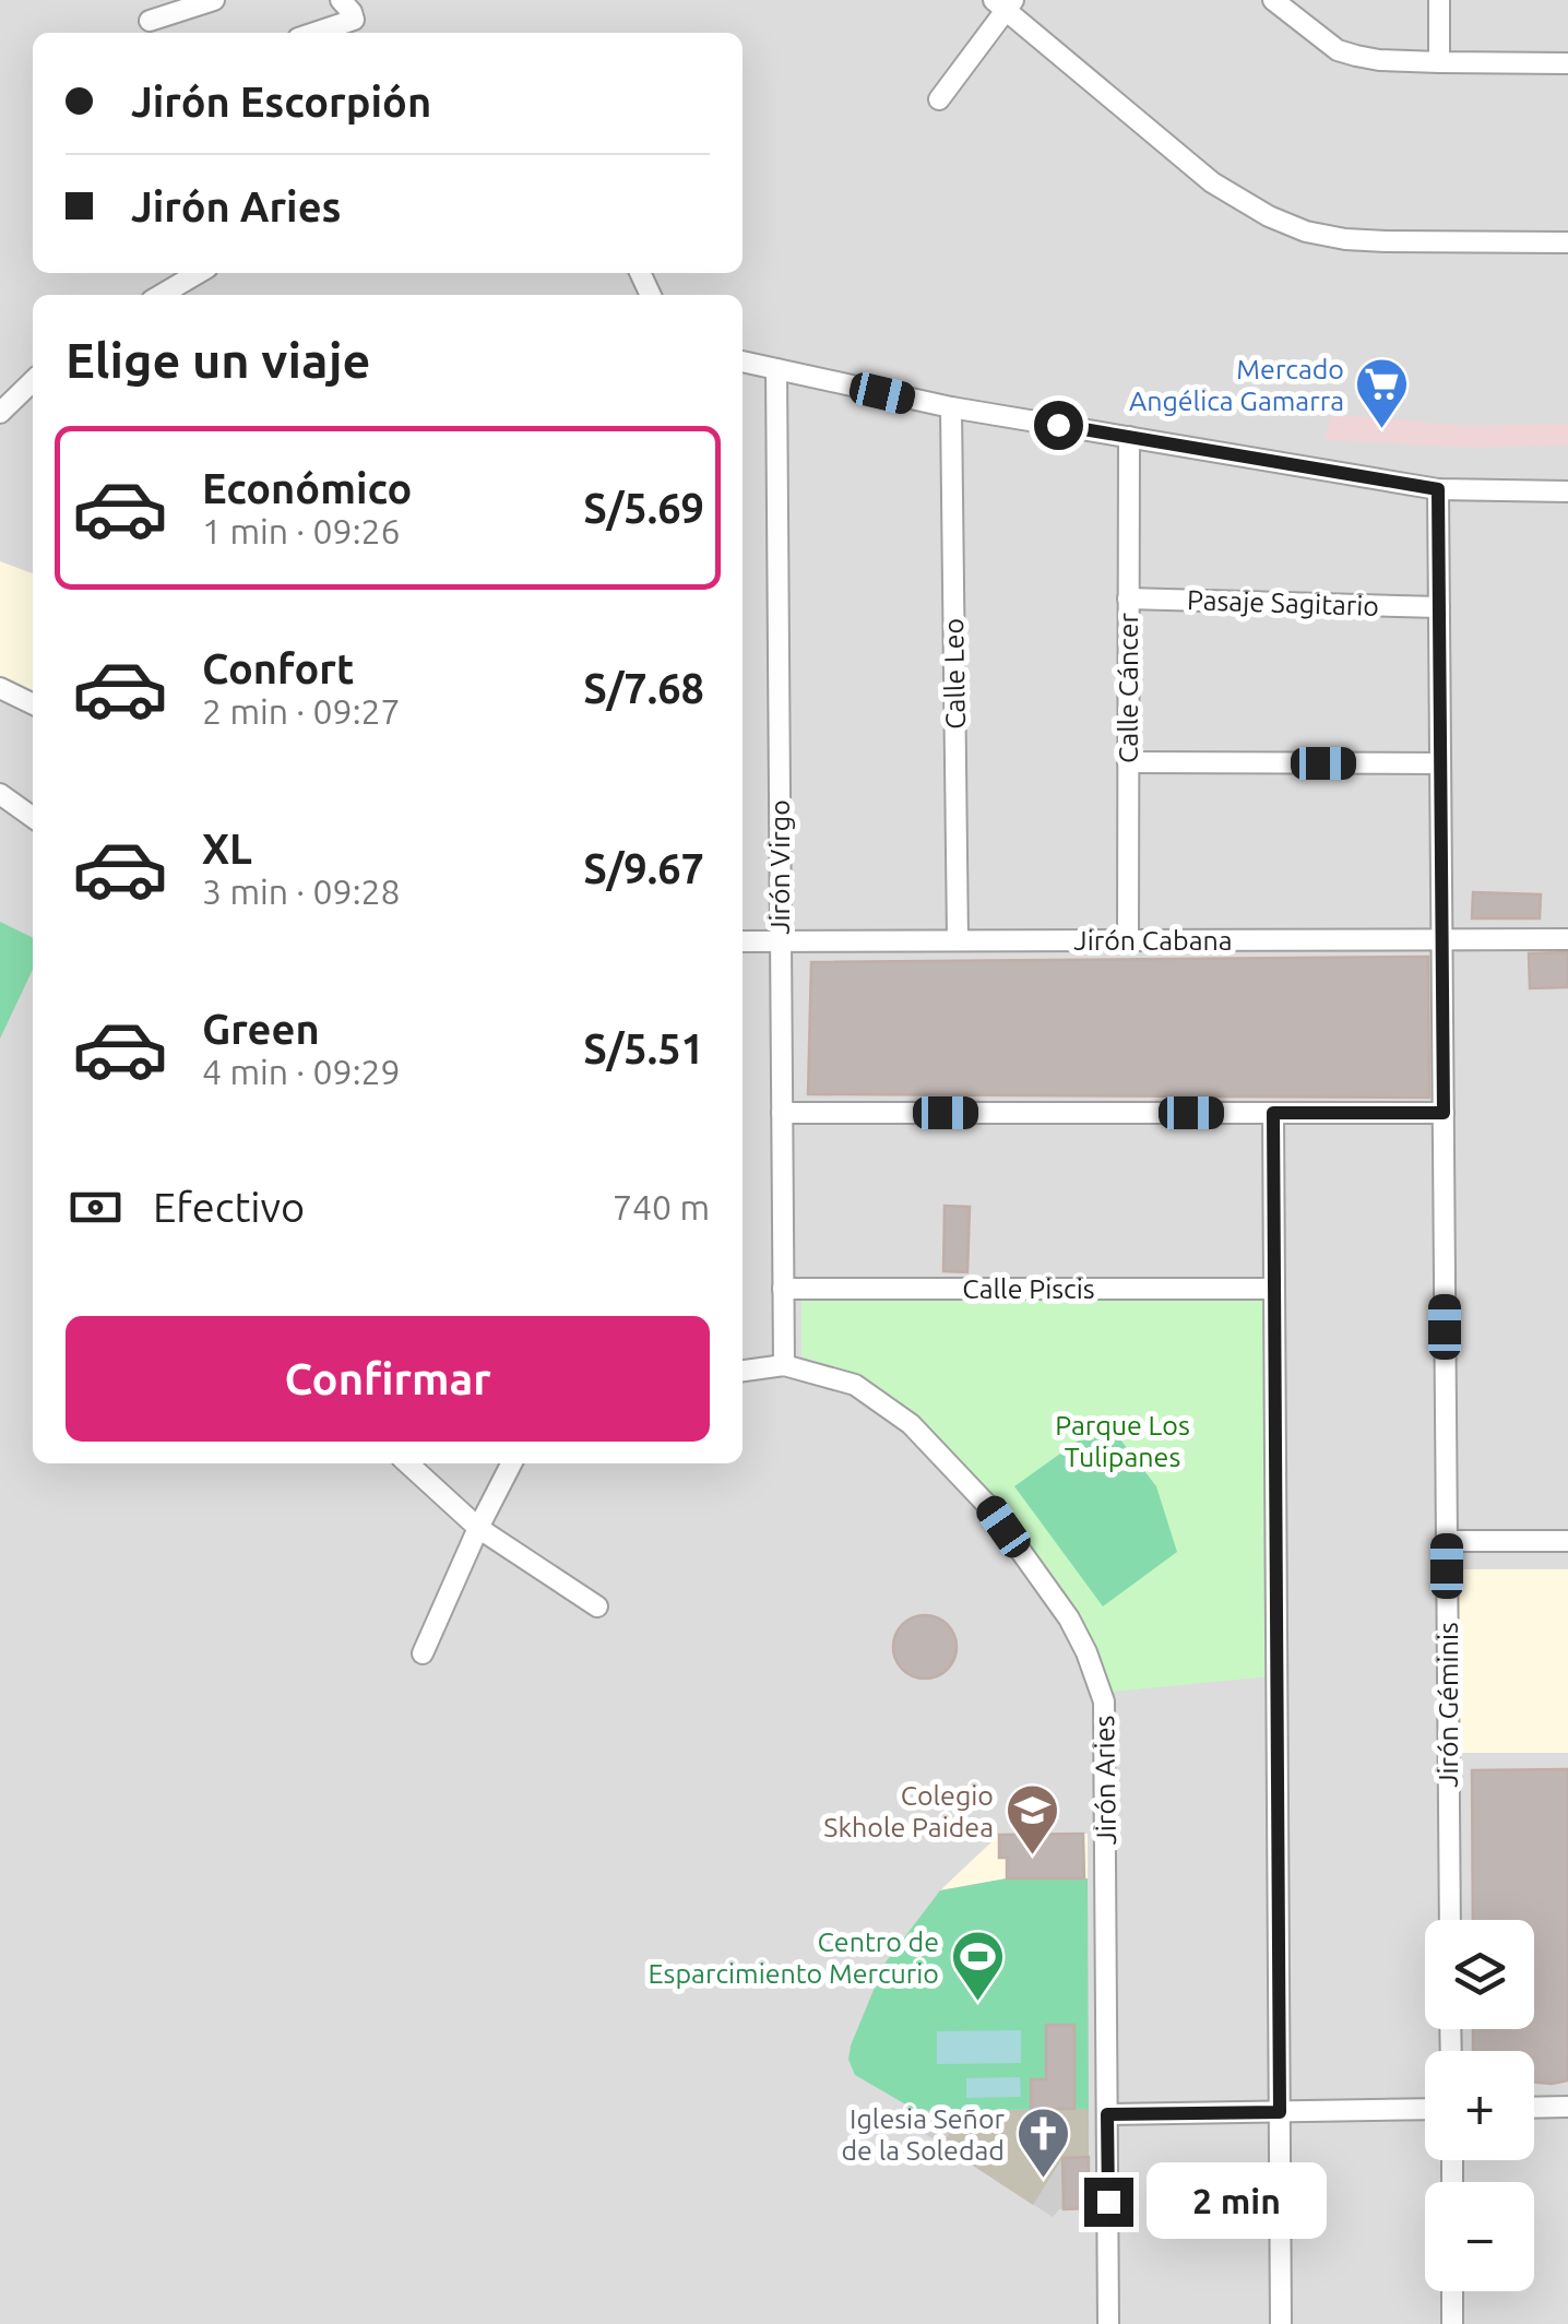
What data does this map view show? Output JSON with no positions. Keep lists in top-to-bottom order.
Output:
{
  "streets": {
    "street": [
      "Pasaje Sagitario",
      "Calle Leo",
      "Calle Cáncer",
      "Jirón Virgo",
      "Jirón Cabana",
      "Calle Piscis",
      "Jirón Géminis",
      "Jirón Aries"
    ]
  },
  "crossings": [
    ["Pasaje Sagitario", "Calle Cáncer"],
    ["Pasaje Sagitario", "Jirón Géminis"],
    ["Calle Leo", "Jirón Cabana"],
    ["Calle Cáncer", "Jirón Cabana"],
    ["Jirón Virgo", "Jirón Cabana"],
    ["Jirón Virgo", "Calle Piscis"],
    ["Jirón Virgo", "Jirón Aries"],
    ["Jirón Cabana", "Jirón Géminis"]
  ],
  "parks": ["Parque Los Tulipanes"],
  "places": {
    "supermarket": ["Mercado Angélica Gamarra"],
    "school or university": ["Colegio Skhole Paidea"],
    "sports": ["Centro de Esparcimiento Mercurio"],
    "church": ["Iglesia Señor de la Soledad"]
  },
  "page": {
    "banner": ["Jirón Escorpión", "Jirón Aries"],
    "heading": "Elige un viaje",
    "list": [
      {
        "name": "Económico",
        "note": "1 min · 09:26",
        "value": "S/5.69"
      },
      {
        "name": "Confort",
        "note": "2 min · 09:27",
        "value": "S/7.68"
      },
      {
        "name": "XL",
        "note": "3 min · 09:28",
        "value": "S/9.67"
      },
      {
        "name": "Green",
        "note": "4 min · 09:29",
        "value": "S/5.51"
      }
    ],
    "pay": ["Efectivo", "740 m"],
    "buttons": "Confirmar",
    "map_buttons": ["+", "−"],
    "bubble": "2 min"
  }
}
